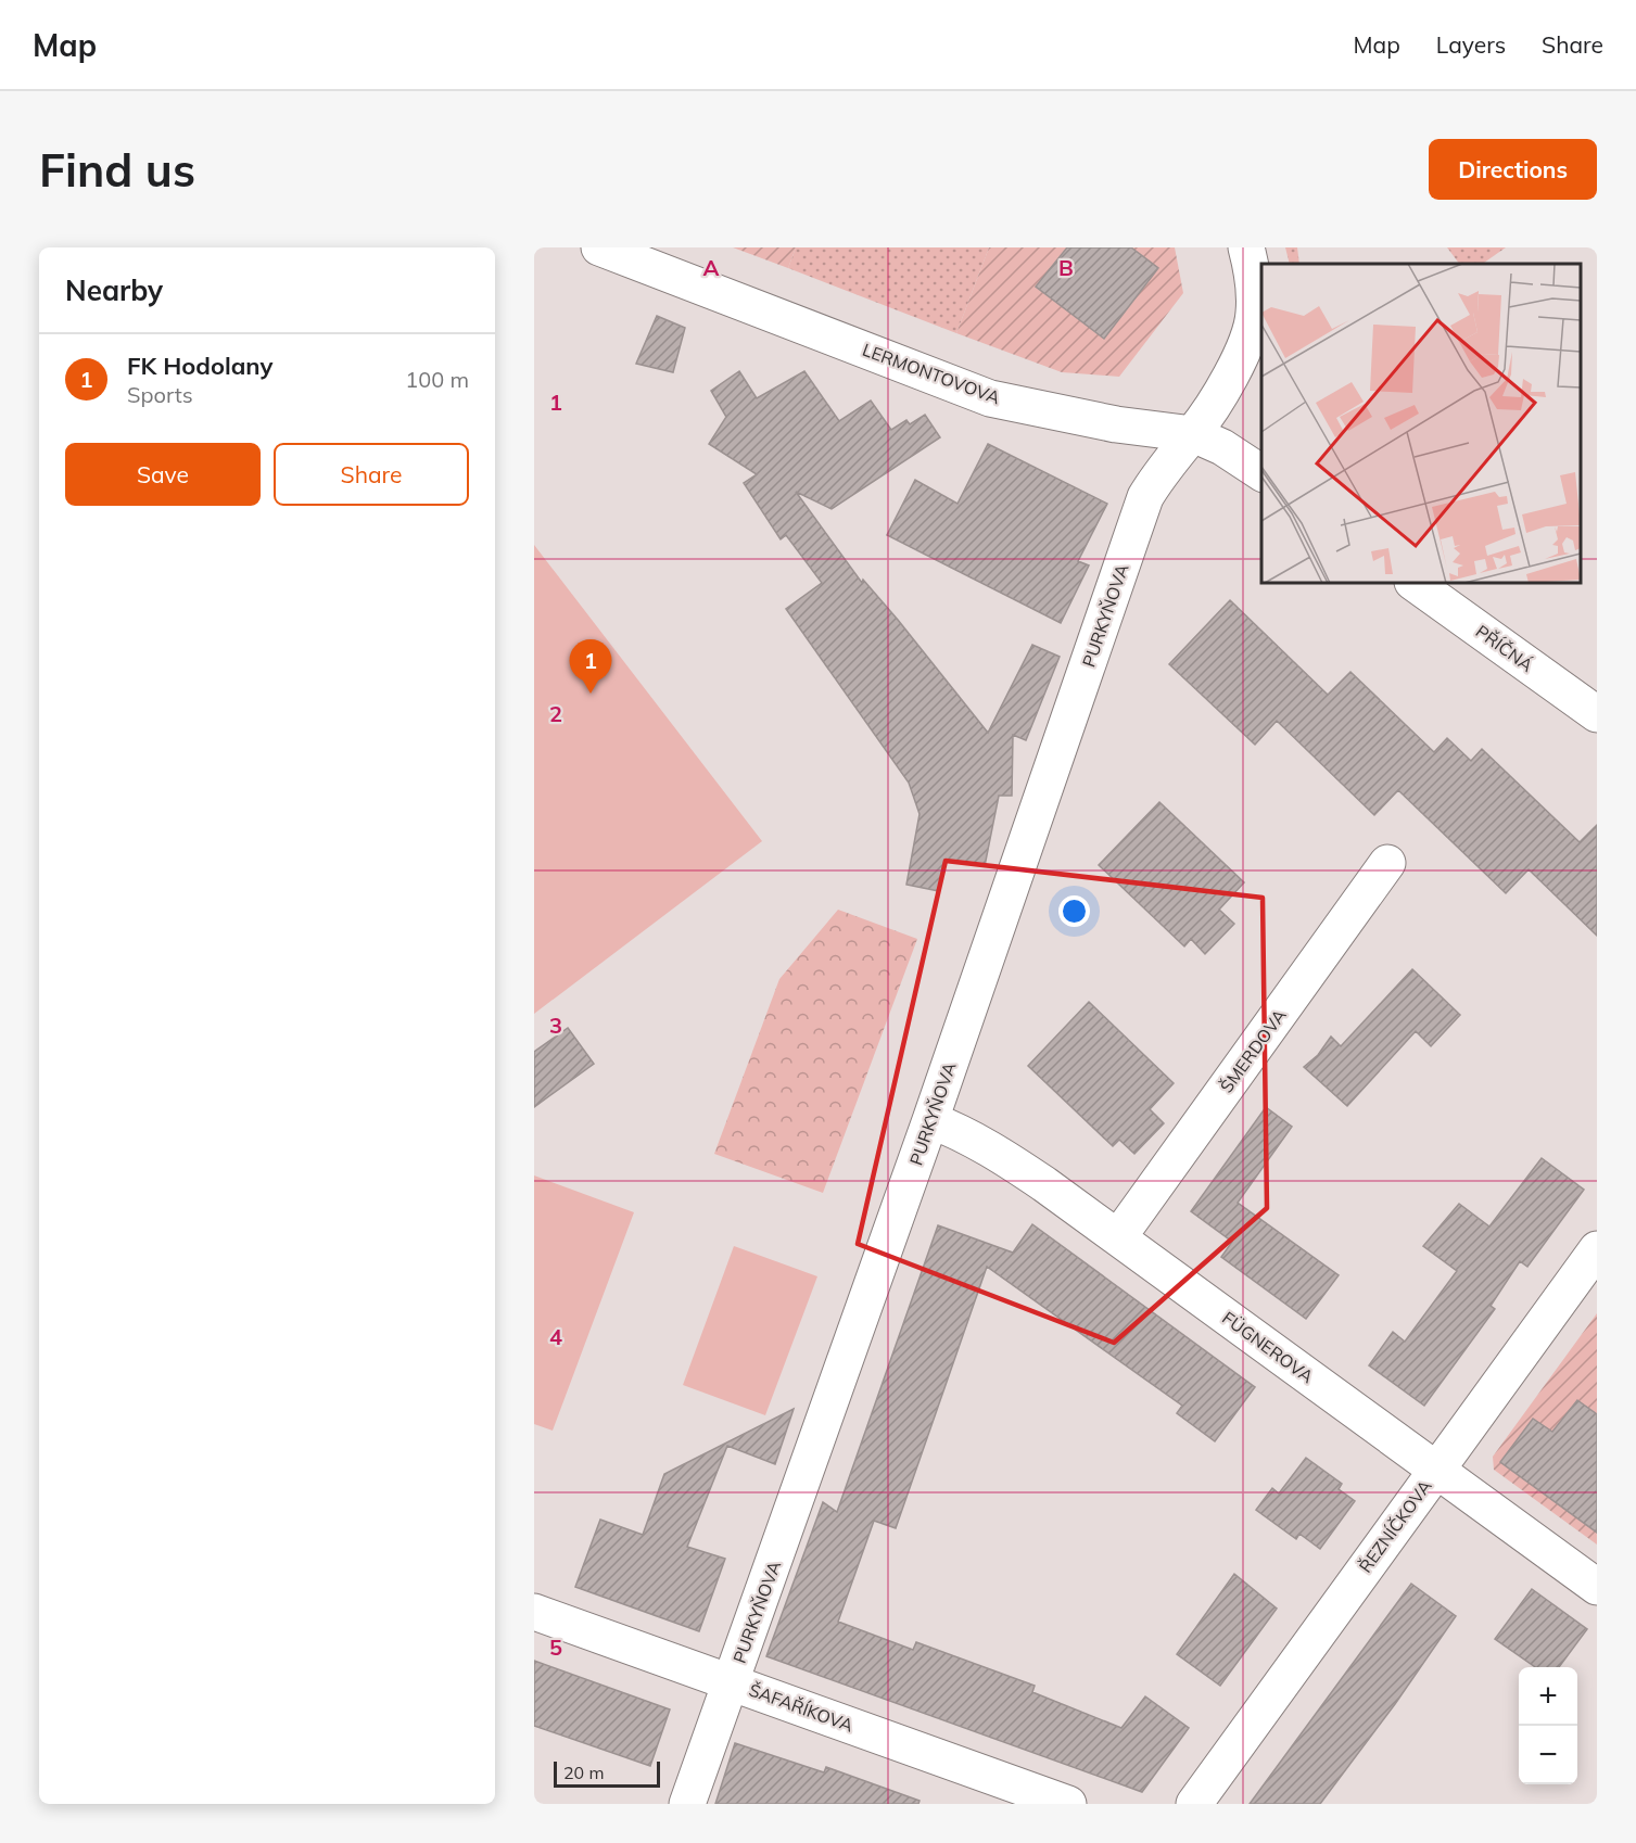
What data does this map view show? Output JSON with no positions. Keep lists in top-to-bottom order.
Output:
{
  "streets": {
    "street": [
      "LERMONTOVOVA",
      "PURKYŇOVA",
      "PŘÍČNÁ",
      "ŠMERDOVA",
      "FÜGNEROVA",
      "ŘEZNÍČKOVA",
      "ŠAFAŘÍKOVA"
    ]
  },
  "crossings": [
    ["LERMONTOVOVA", "PURKYŇOVA"],
    ["PURKYŇOVA", "FÜGNEROVA"],
    ["PURKYŇOVA", "ŠAFAŘÍKOVA"],
    ["ŠMERDOVA", "FÜGNEROVA"],
    ["FÜGNEROVA", "ŘEZNÍČKOVA"]
  ],
  "scale_bar": "20 m",
  "page": {
    "header": "Map",
    "nav": ["Map", "Layers", "Share"],
    "buttons": [
      "Directions",
      ["Save", "Share"]
    ],
    "title": "Find us",
    "heading": "Nearby",
    "list": [
      {
        "mark": "1",
        "name": "FK Hodolany",
        "note": "Sports",
        "value": "100 m"
      }
    ],
    "pins": "1",
    "map_buttons": ["+", "−"],
    "scale": "20 m"
  },
  "grid": {
    "columns": ["A", "B"],
    "rows": [
      "1",
      "2",
      "3",
      "4",
      "5"
    ]
  }
}
